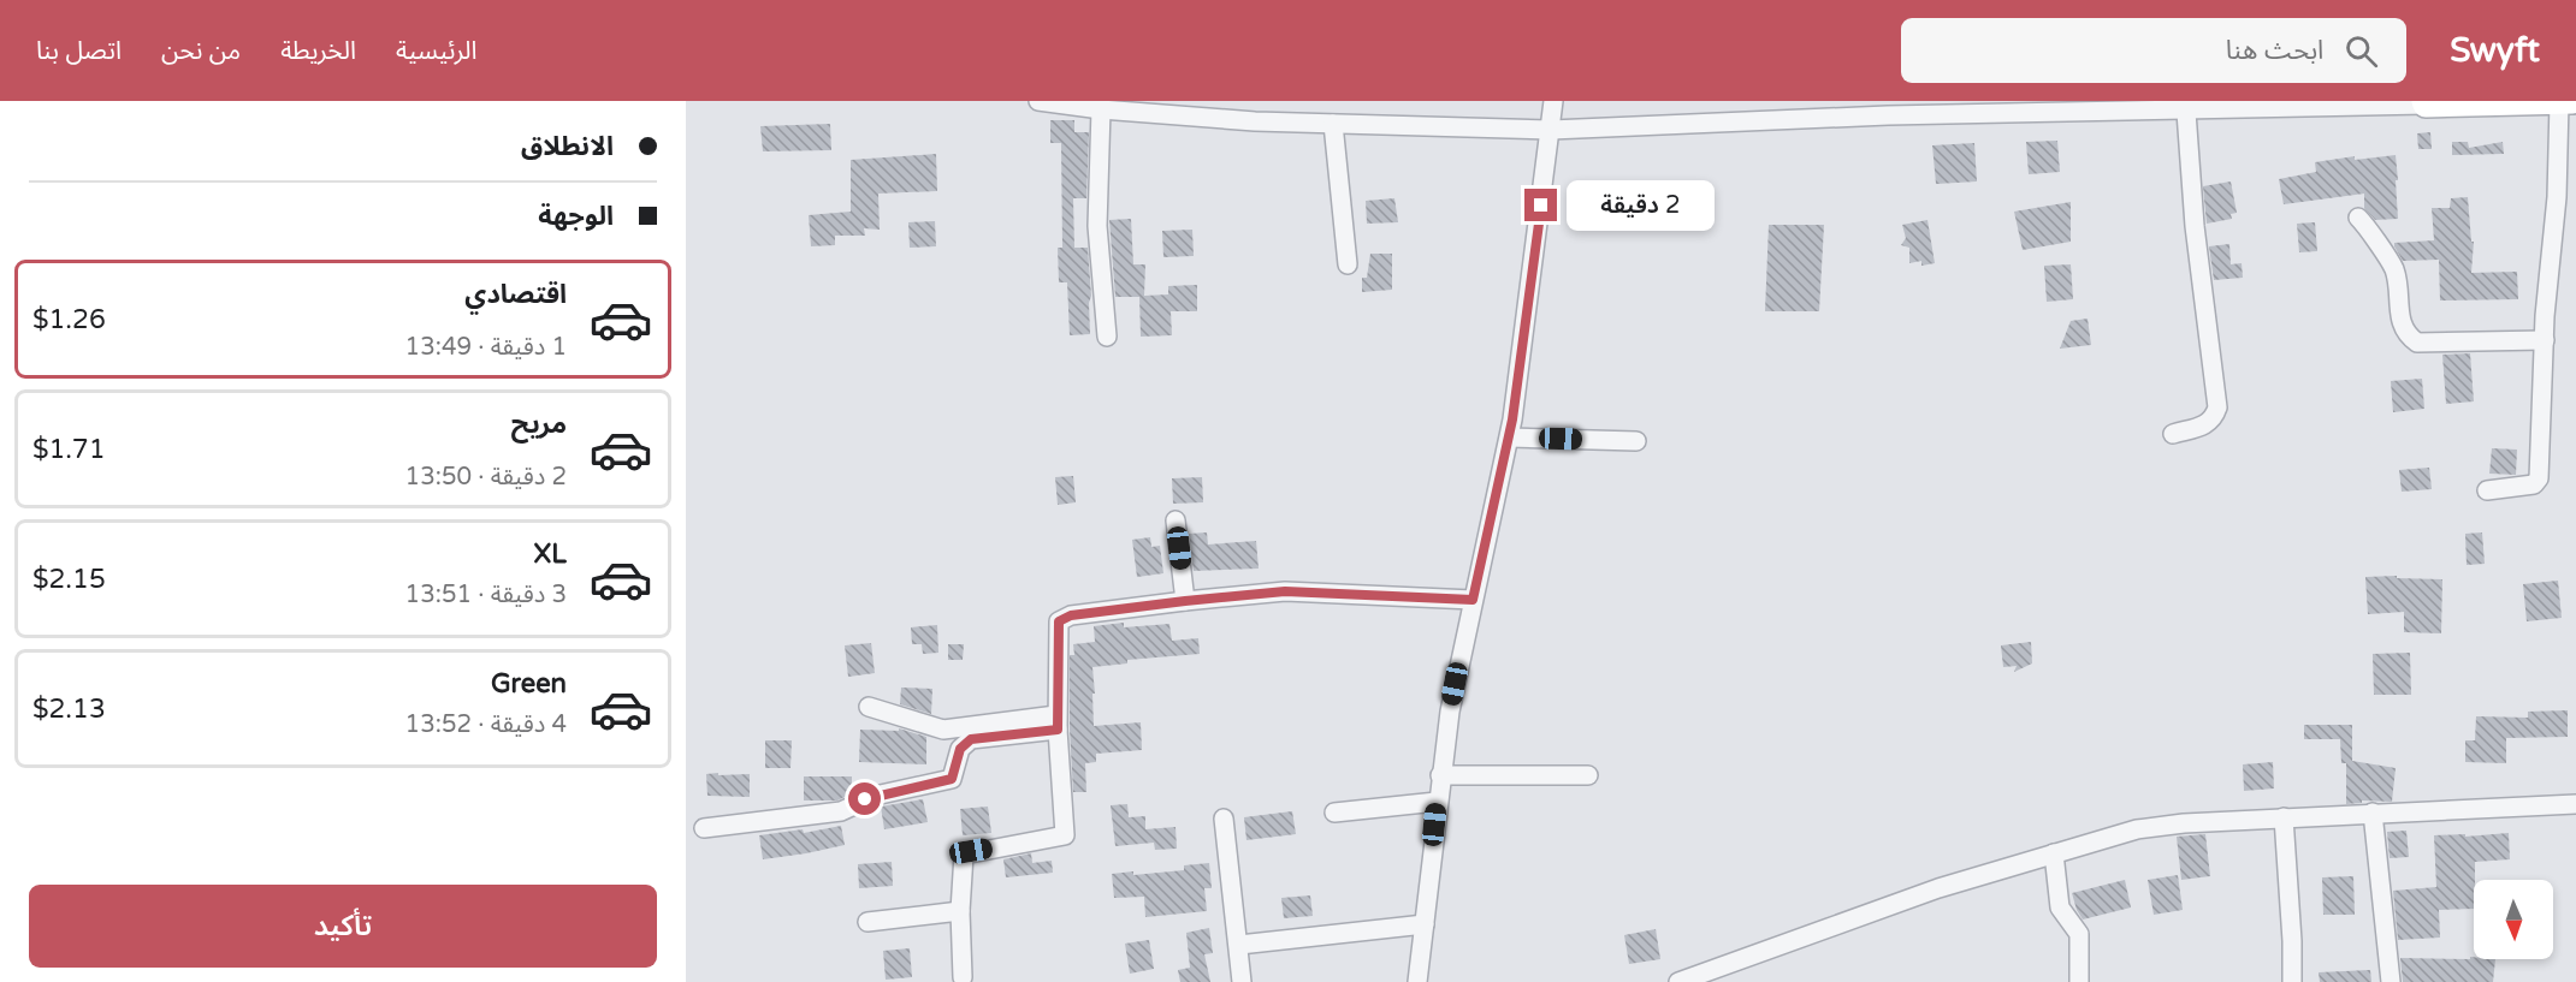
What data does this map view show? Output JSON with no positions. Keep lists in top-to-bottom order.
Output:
{
  "north": "bottom",
  "page": {
    "header": "Swyft",
    "search": "ابحث هنا",
    "nav": [
      "الرئيسية",
      "الخريطة",
      "من نحن",
      "اتصل بنا"
    ],
    "banner": ["الانطلاق", "الوجهة"],
    "bubble": "2 دقيقة",
    "list": [
      {
        "name": "اقتصادي",
        "note": "1 دقيقة · 13:49",
        "value": "$1.26"
      },
      {
        "name": "مريح",
        "note": "2 دقيقة · 13:50",
        "value": "$1.71"
      },
      {
        "name": "XL",
        "note": "3 دقيقة · 13:51",
        "value": "$2.15"
      },
      {
        "name": "Green",
        "note": "4 دقيقة · 13:52",
        "value": "$2.13"
      }
    ],
    "buttons": "تأكيد"
  }
}
